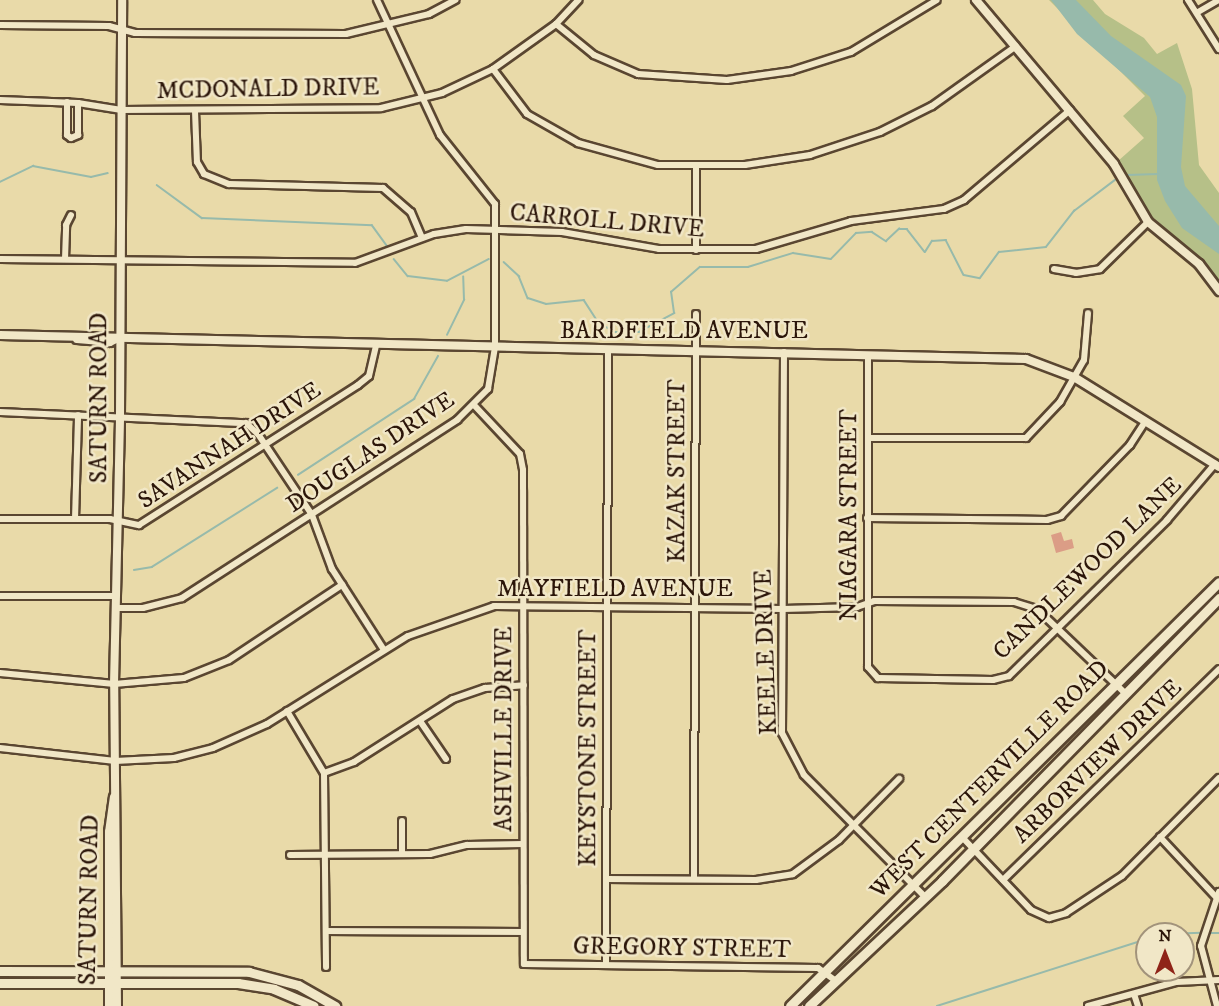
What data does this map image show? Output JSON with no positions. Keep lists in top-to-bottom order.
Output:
{
  "streets": {
    "main road": ["WEST CENTERVILLE ROAD"],
    "street": [
      "MCDONALD DRIVE",
      "CARROLL DRIVE",
      "BARDFIELD AVENUE",
      "SATURN ROAD",
      "SAVANNAH DRIVE",
      "DOUGLAS DRIVE",
      "KAZAK STREET",
      "NIAGARA STREET",
      "CANDLEWOOD LANE",
      "MAYFIELD AVENUE",
      "KEELE DRIVE",
      "ASHVILLE DRIVE",
      "KEYSTONE STREET",
      "ARBORVIEW DRIVE",
      "GREGORY STREET"
    ]
  },
  "crossings": [
    ["MCDONALD DRIVE", "SATURN ROAD"],
    ["MCDONALD DRIVE", "DOUGLAS DRIVE"],
    ["CARROLL DRIVE", "SATURN ROAD"],
    ["CARROLL DRIVE", "DOUGLAS DRIVE"],
    ["BARDFIELD AVENUE", "SATURN ROAD"],
    ["BARDFIELD AVENUE", "SAVANNAH DRIVE"],
    ["BARDFIELD AVENUE", "DOUGLAS DRIVE"],
    ["BARDFIELD AVENUE", "KAZAK STREET"],
    ["BARDFIELD AVENUE", "NIAGARA STREET"],
    ["BARDFIELD AVENUE", "CANDLEWOOD LANE"],
    ["BARDFIELD AVENUE", "KEELE DRIVE"],
    ["BARDFIELD AVENUE", "KEYSTONE STREET"],
    ["SATURN ROAD", "SAVANNAH DRIVE"],
    ["SATURN ROAD", "DOUGLAS DRIVE"],
    ["SATURN ROAD", "MAYFIELD AVENUE"],
    ["DOUGLAS DRIVE", "ASHVILLE DRIVE"],
    ["KAZAK STREET", "MAYFIELD AVENUE"],
    ["NIAGARA STREET", "CANDLEWOOD LANE"],
    ["NIAGARA STREET", "MAYFIELD AVENUE"],
    ["CANDLEWOOD LANE", "MAYFIELD AVENUE"],
    ["MAYFIELD AVENUE", "KEELE DRIVE"],
    ["MAYFIELD AVENUE", "ASHVILLE DRIVE"],
    ["MAYFIELD AVENUE", "KEYSTONE STREET"],
    ["MAYFIELD AVENUE", "WEST CENTERVILLE ROAD"],
    ["KEELE DRIVE", "WEST CENTERVILLE ROAD"],
    ["ASHVILLE DRIVE", "GREGORY STREET"],
    ["KEYSTONE STREET", "GREGORY STREET"],
    ["WEST CENTERVILLE ROAD", "GREGORY STREET"]
  ],
  "north": "top"
}
